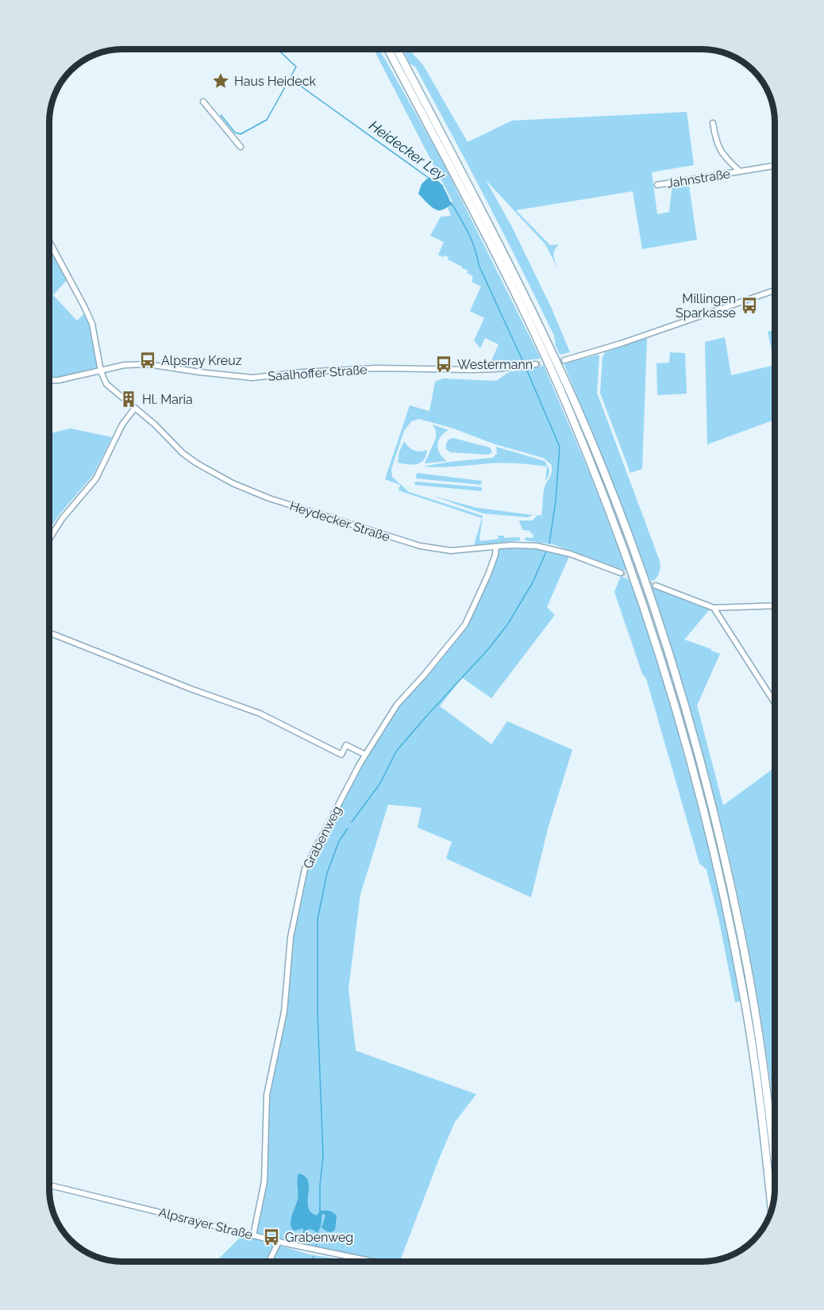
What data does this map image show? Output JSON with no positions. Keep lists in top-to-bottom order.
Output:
{
  "streets": {
    "street": [
      "Jahnstraße",
      "Saalhoffer Straße",
      "Heydecker Straße",
      "Grabenweg",
      "Alpsrayer Straße"
    ]
  },
  "crossings": [
    ["Saalhoffer Straße", "Heydecker Straße"],
    ["Heydecker Straße", "Grabenweg"],
    ["Grabenweg", "Alpsrayer Straße"]
  ],
  "water": ["Heidecker Ley"],
  "places": {
    "place": ["Haus Heideck"],
    "bus stop": [
      "Millingen Sparkasse",
      "Alpsray Kreuz",
      "Westermann",
      "Grabenweg"
    ],
    "building": ["Hl. Maria"]
  }
}
